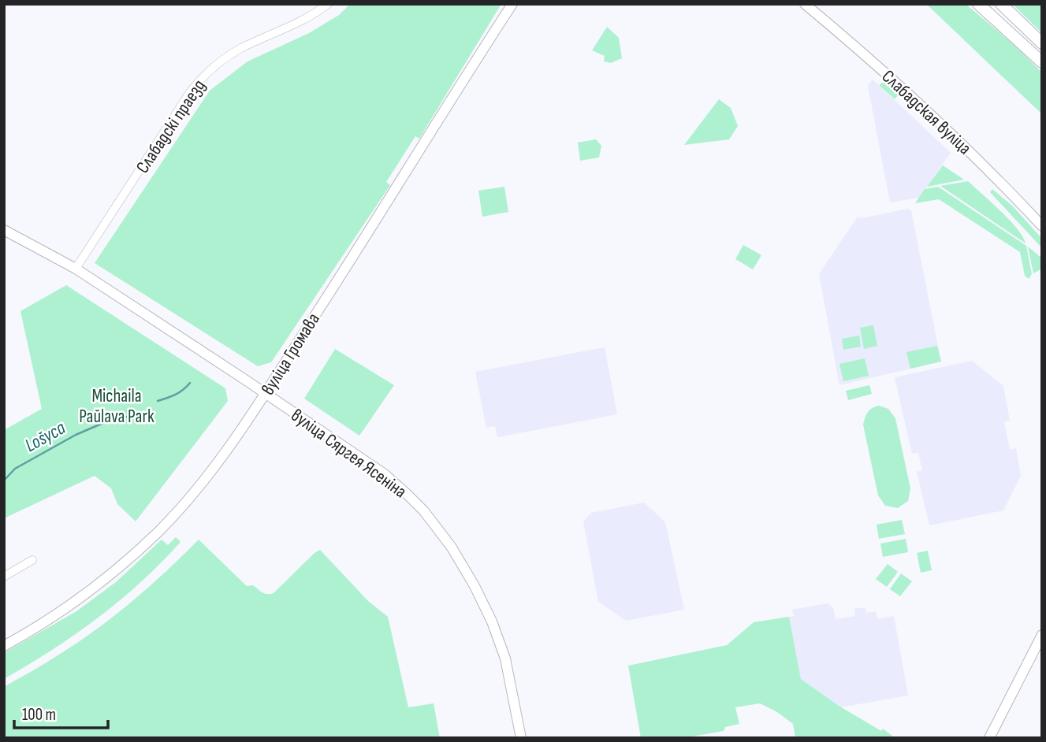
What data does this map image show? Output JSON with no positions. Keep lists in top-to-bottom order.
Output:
{
  "streets": {
    "main road": ["Слабадская вуліца", "вуліца Громава", "вуліца Сяргея Ясеніна"],
    "street": ["Слабадскі праезд"]
  },
  "crossings": [
    ["Слабадскі праезд", "вуліца Сяргея Ясеніна"],
    ["вуліца Громава", "вуліца Сяргея Ясеніна"]
  ],
  "water": ["Lošyca"],
  "parks": ["Michaila Paŭlava Park"],
  "scale_bar": "100 m"
}
